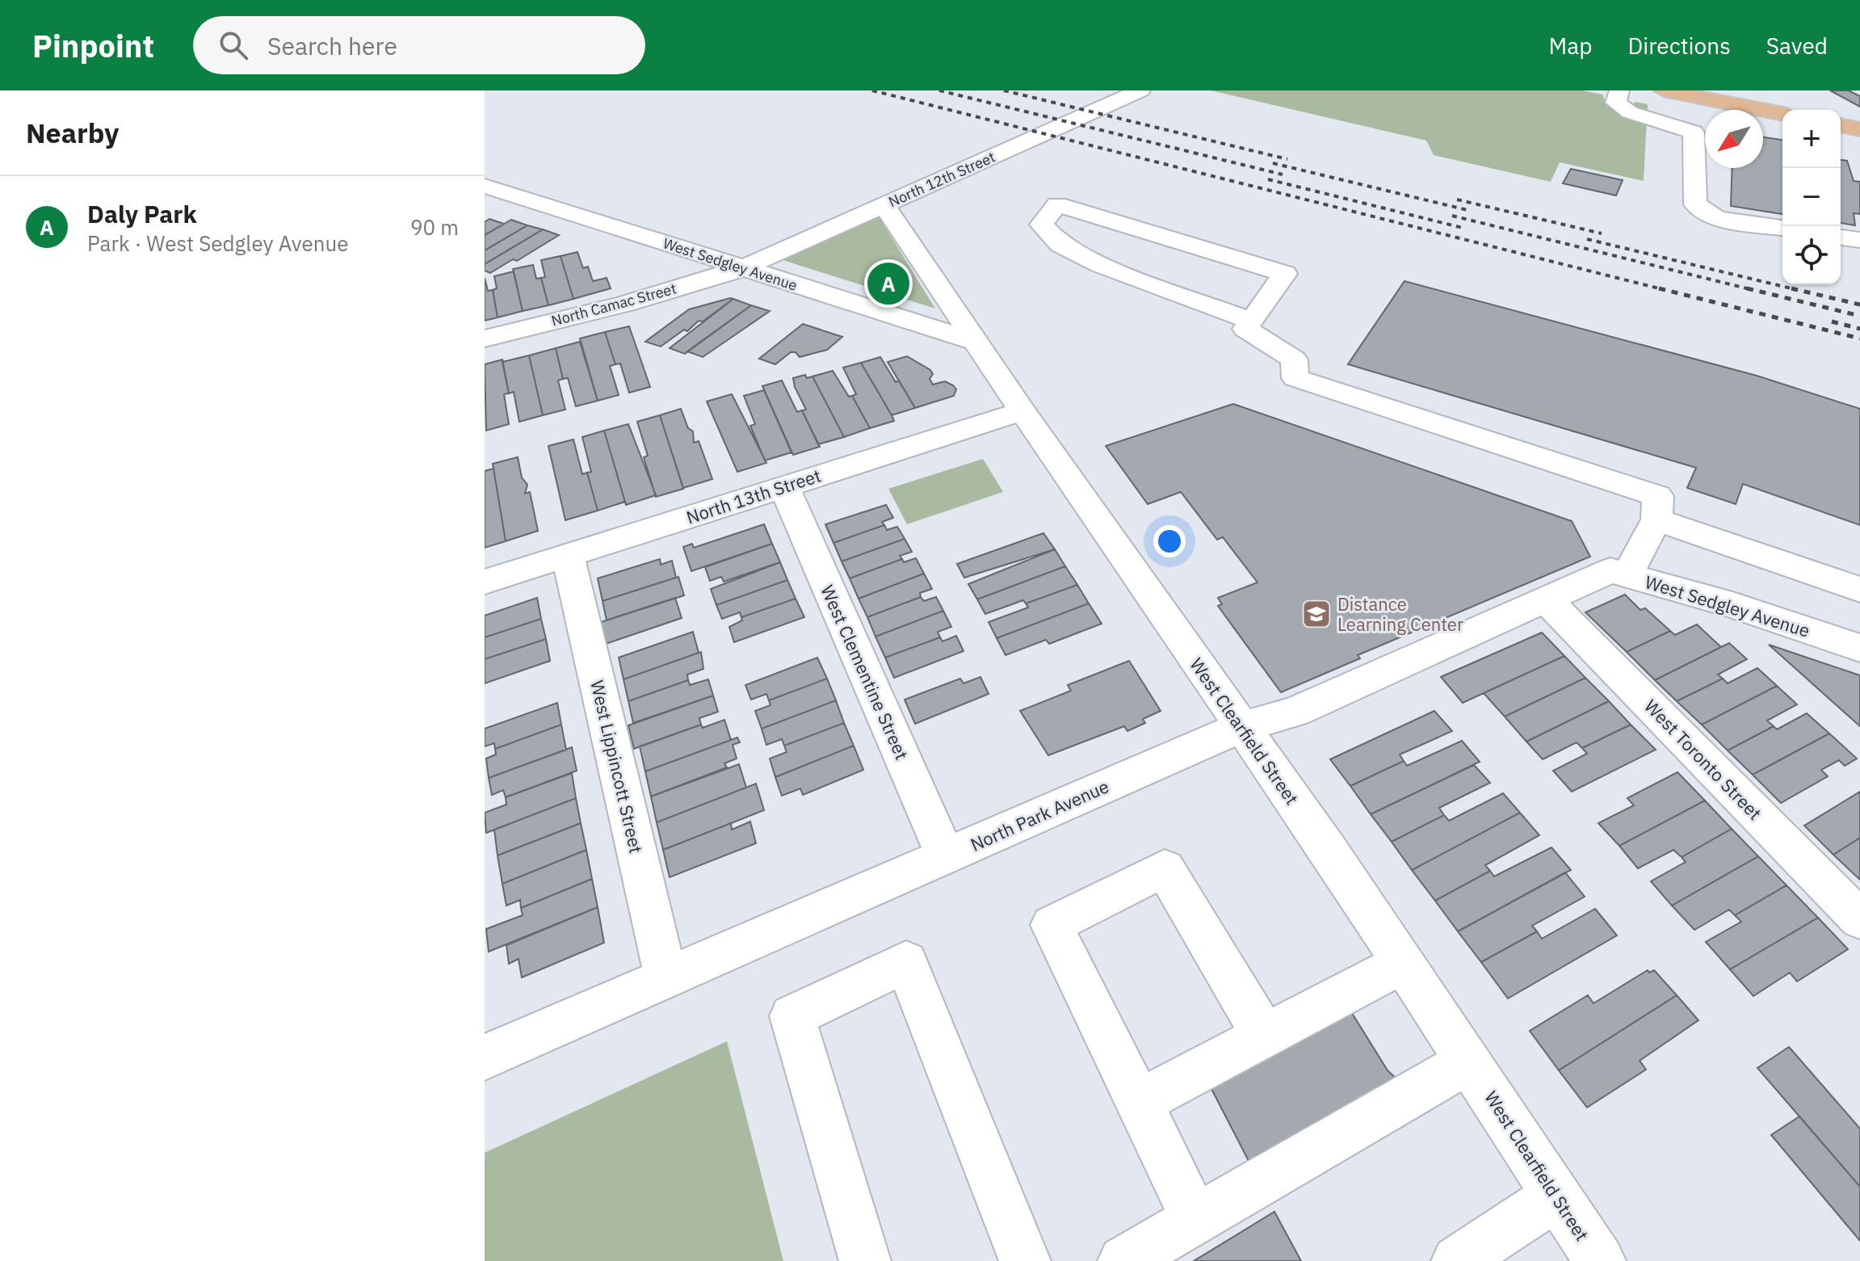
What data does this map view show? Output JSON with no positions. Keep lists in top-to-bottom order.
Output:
{
  "streets": {
    "street": [
      "North 12th Street",
      "West Sedgley Avenue",
      "North Camac Street",
      "North 13th Street",
      "West Clementine Street",
      "West Clearfield Street",
      "West Toronto Street",
      "West Lippincott Street",
      "North Park Avenue"
    ]
  },
  "crossings": [
    ["North 12th Street", "West Sedgley Avenue"],
    ["North 12th Street", "North Camac Street"],
    ["North 12th Street", "West Clearfield Street"],
    ["West Sedgley Avenue", "North Camac Street"],
    ["West Sedgley Avenue", "West Clearfield Street"],
    ["West Sedgley Avenue", "North Park Avenue"],
    ["North 13th Street", "West Clementine Street"],
    ["North 13th Street", "West Clearfield Street"],
    ["North 13th Street", "West Lippincott Street"],
    ["West Clementine Street", "North Park Avenue"],
    ["West Clearfield Street", "North Park Avenue"],
    ["West Toronto Street", "North Park Avenue"],
    ["West Lippincott Street", "North Park Avenue"]
  ],
  "places": {
    "school or university": ["Distance Learning Center"]
  },
  "north": "bottom left",
  "page": {
    "header": "Pinpoint",
    "search": "Search here",
    "nav": ["Map", "Directions", "Saved"],
    "heading": "Nearby",
    "map_buttons": ["+", "−"],
    "list": [
      {
        "mark": "A",
        "name": "Daly Park",
        "note": "Park · West Sedgley Avenue",
        "value": "90 m"
      }
    ],
    "pins": "A"
  }
}
